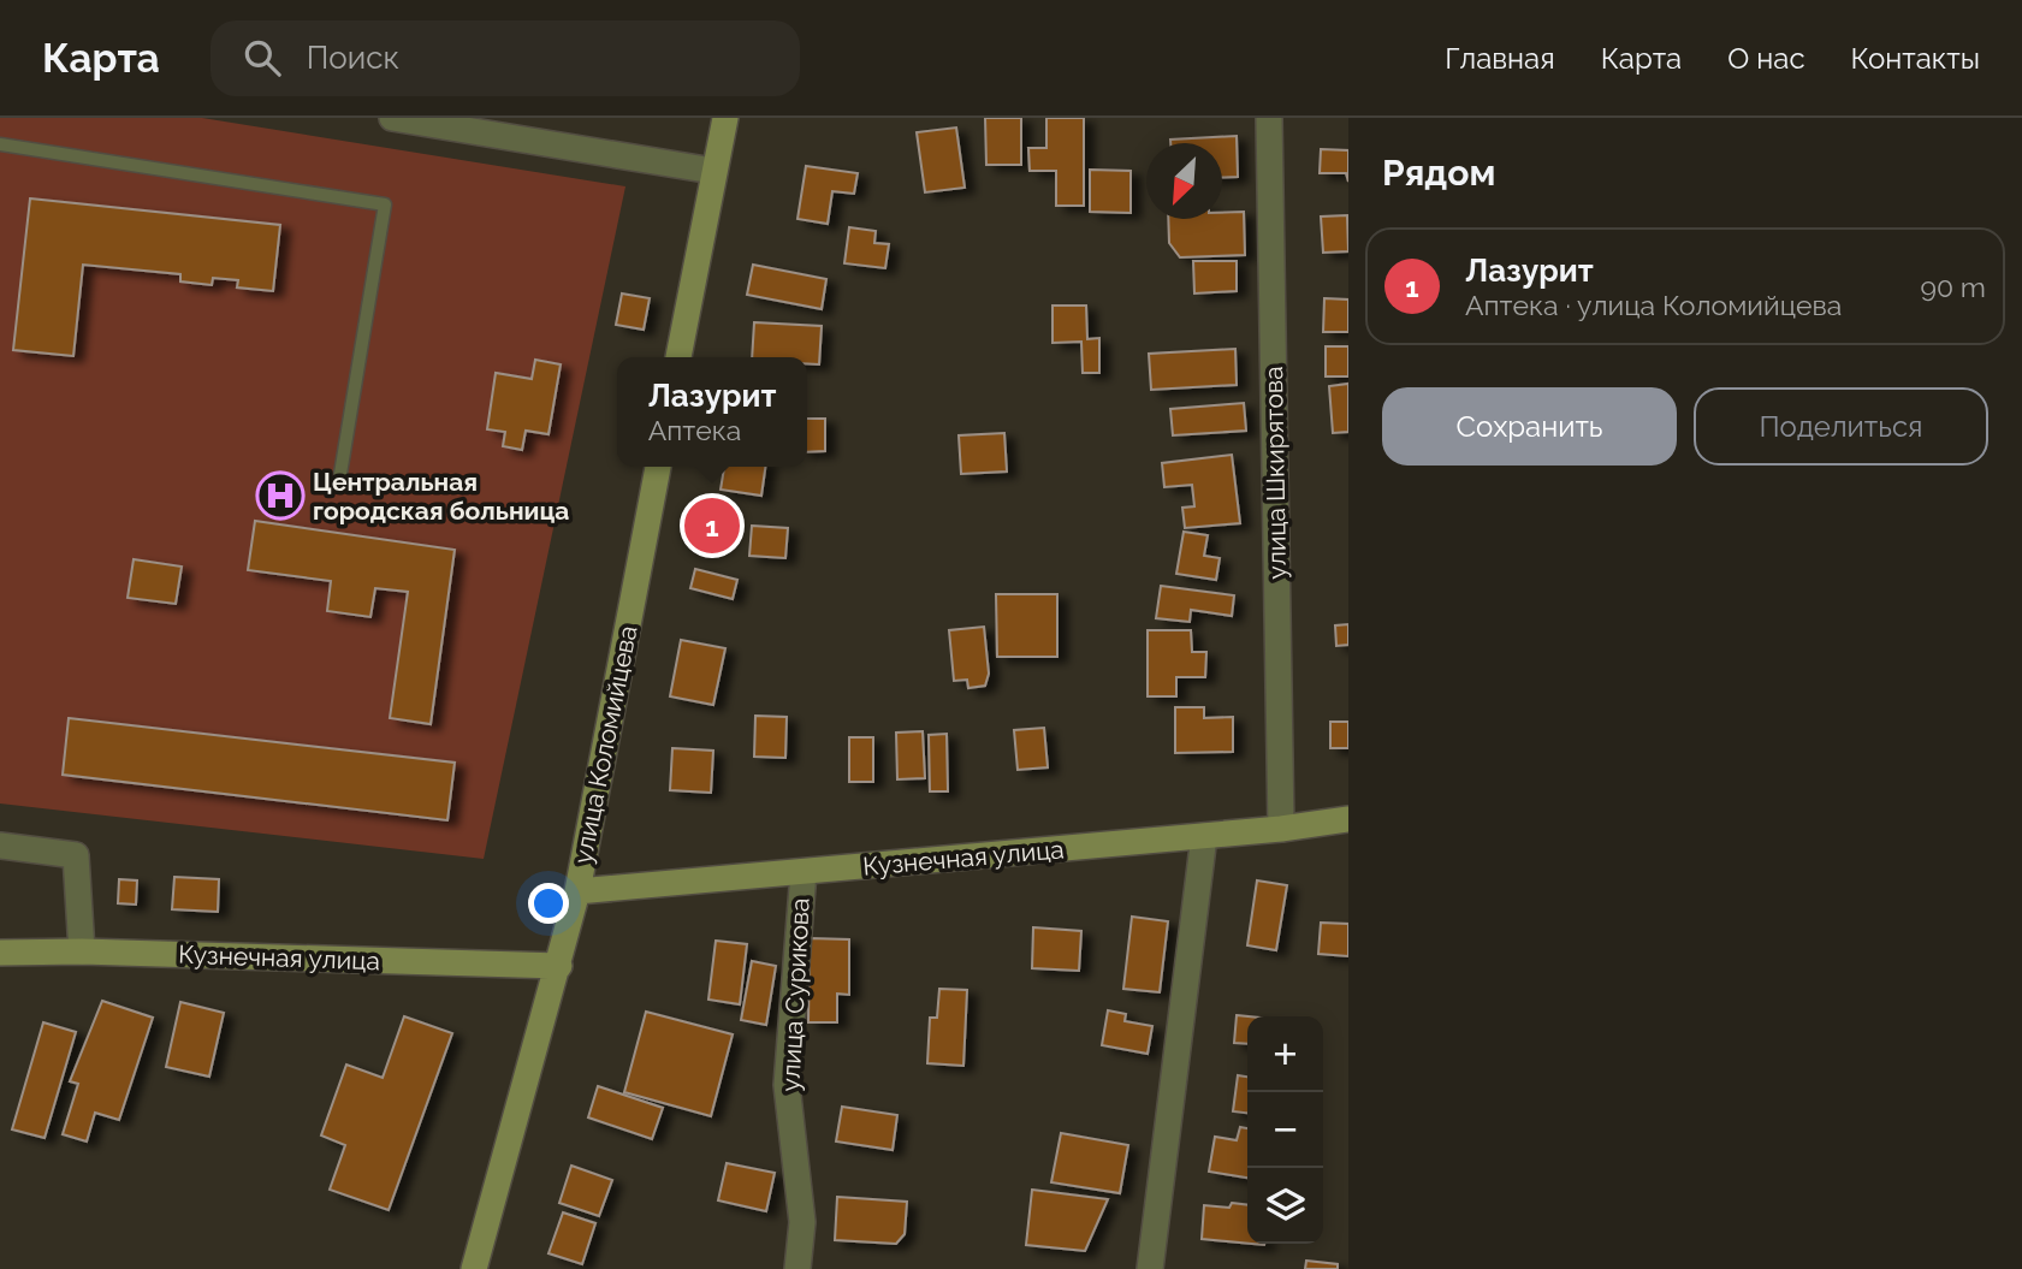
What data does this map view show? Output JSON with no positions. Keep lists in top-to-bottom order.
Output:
{
  "streets": {
    "main road": ["улица Коломийцева", "Кузнечная улица"],
    "street": ["улица Шкирятова", "улица Сурикова"]
  },
  "crossings": [
    ["улица Шкирятова", "Кузнечная улица"],
    ["улица Коломийцева", "Кузнечная улица"],
    ["Кузнечная улица", "улица Сурикова"]
  ],
  "places": {
    "hospital": ["Центральная городская больница"]
  },
  "north": "bottom left",
  "page": {
    "header": "Карта",
    "search": "Поиск",
    "nav": [
      "Главная",
      "Карта",
      "О нас",
      "Контакты"
    ],
    "heading": "Рядом",
    "list": [
      {
        "mark": "1",
        "name": "Лазурит",
        "note": "Аптека · улица Коломийцева",
        "value": "90 m"
      }
    ],
    "popup": ["Лазурит", "Аптека"],
    "buttons": ["Сохранить", "Поделиться"],
    "pins": "1",
    "map_buttons": ["+", "−"]
  }
}
